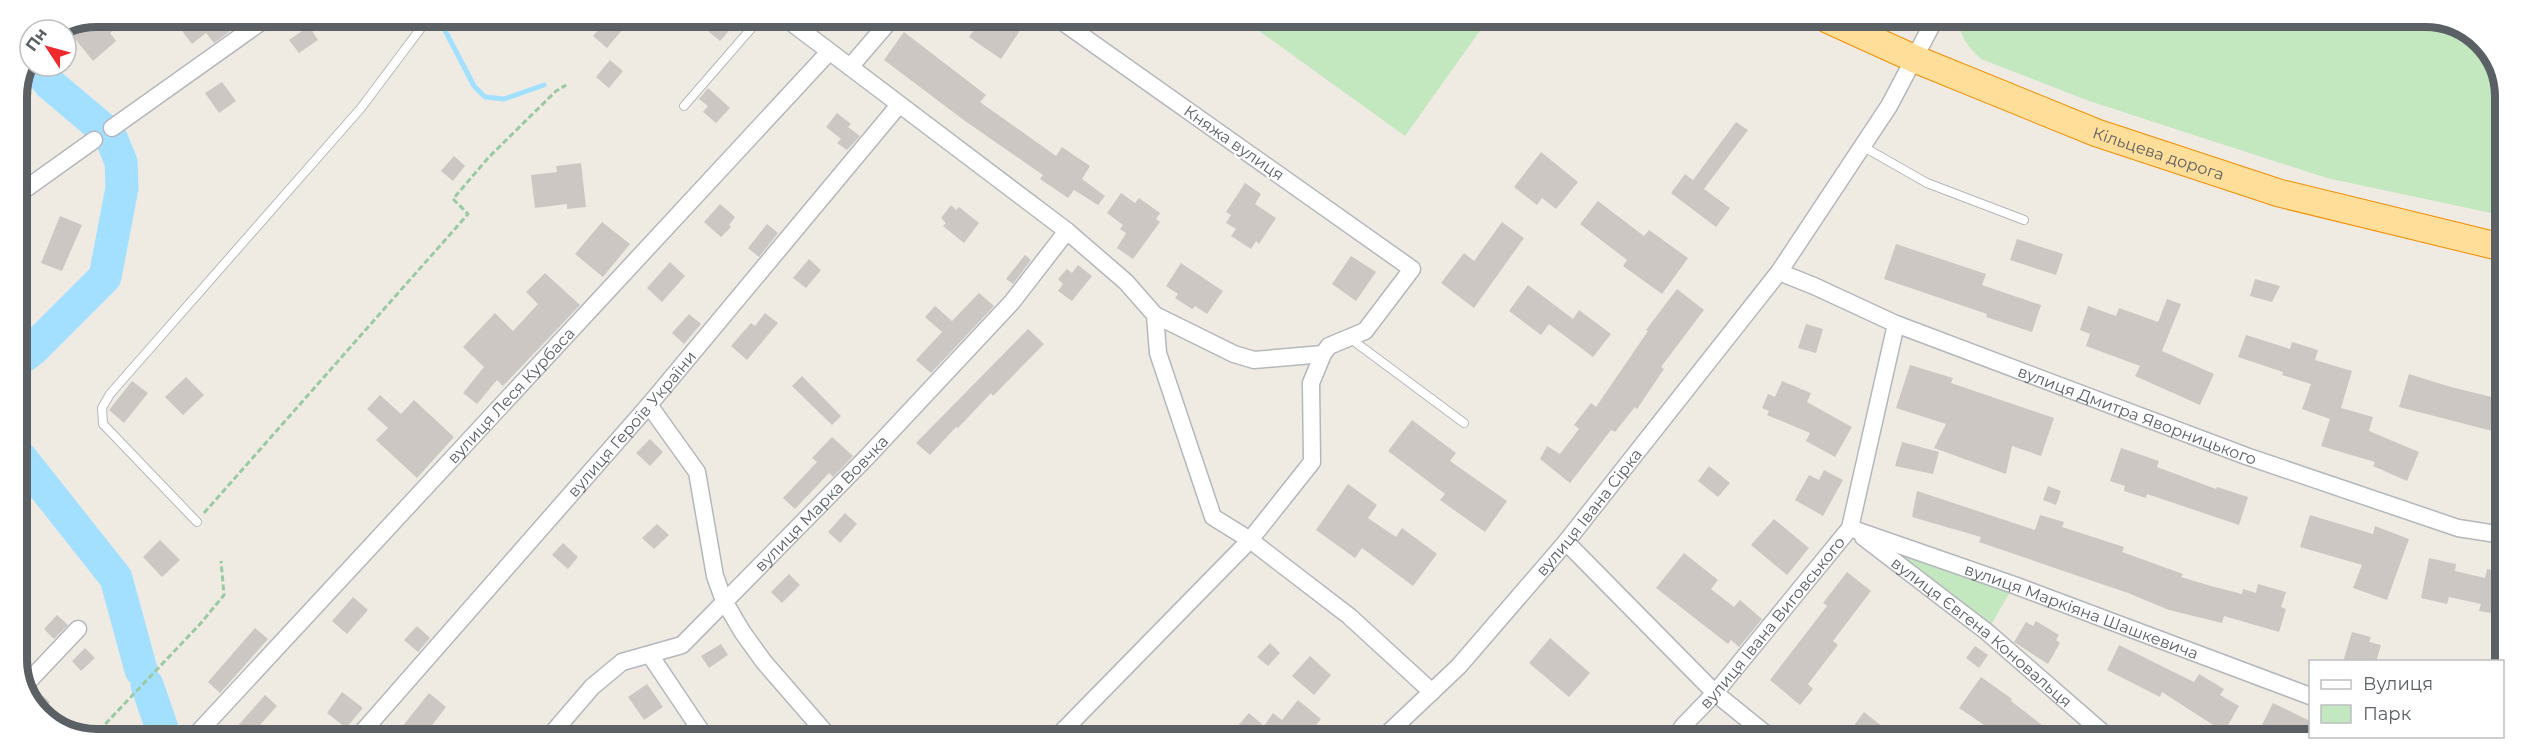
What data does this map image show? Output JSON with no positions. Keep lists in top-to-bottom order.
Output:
{
  "streets": {
    "highway": ["Кільцева дорога"],
    "street": [
      "Княжа вулиця",
      "вулиця Леся Курбаса",
      "вулиця Дмитра Яворницького",
      "вулиця Героїв України",
      "вулиця Марка Вовчка",
      "вулиця Івана Сірка",
      "вулиця Маркіяна Шашкевича",
      "вулиця Івана Виговського",
      "вулиця Євгена Коновальця"
    ]
  },
  "crossings": [
    ["Кільцева дорога", "вулиця Івана Сірка"],
    ["вулиця Дмитра Яворницького", "вулиця Івана Сірка"],
    ["вулиця Дмитра Яворницького", "вулиця Івана Виговського"],
    ["вулиця Маркіяна Шашкевича", "вулиця Івана Виговського"],
    ["вулиця Маркіяна Шашкевича", "вулиця Євгена Коновальця"],
    ["вулиця Івана Виговського", "вулиця Євгена Коновальця"]
  ],
  "legend": ["Вулиця", "Парк"],
  "north": "top left"
}
